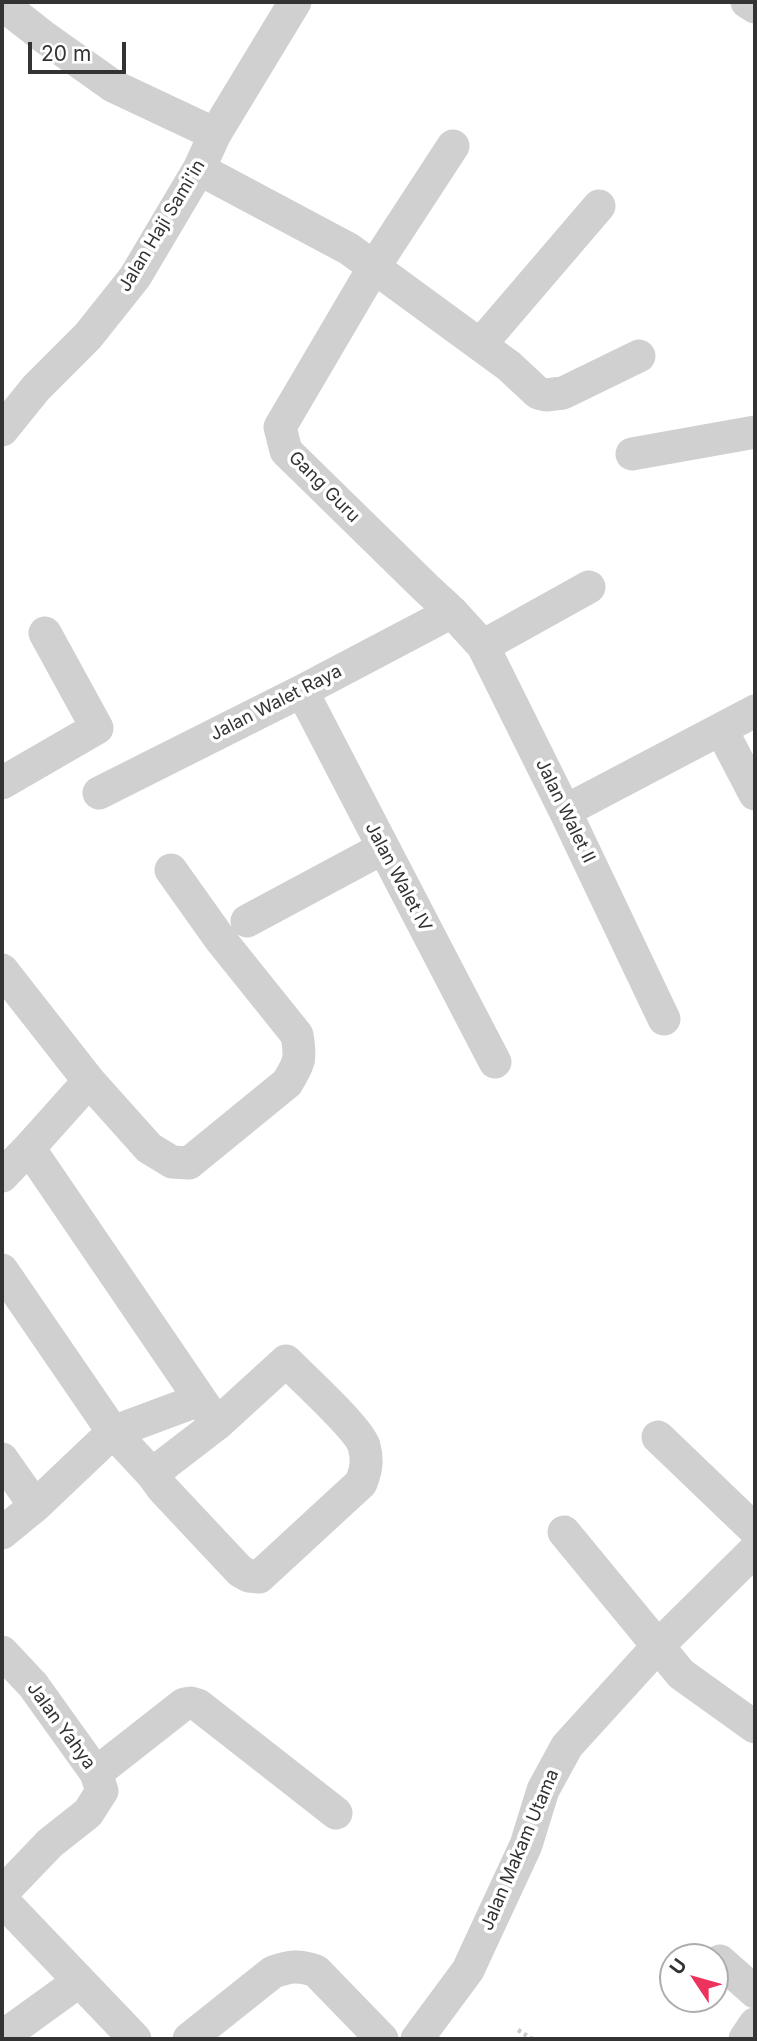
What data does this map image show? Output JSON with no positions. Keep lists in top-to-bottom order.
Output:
{
  "streets": {
    "street": [
      "Jalan Haji Sami'in",
      "Gang Guru",
      "Jalan Walet Raya",
      "Jalan Walet II",
      "Jalan Walet IV",
      "Jalan Yahya",
      "Jalan Makam Utama"
    ]
  },
  "crossings": [
    ["Gang Guru", "Jalan Walet Raya"],
    ["Gang Guru", "Jalan Walet II"],
    ["Jalan Walet Raya", "Jalan Walet II"],
    ["Jalan Walet Raya", "Jalan Walet IV"]
  ],
  "scale_bar": "20 m",
  "north": "top left"
}
